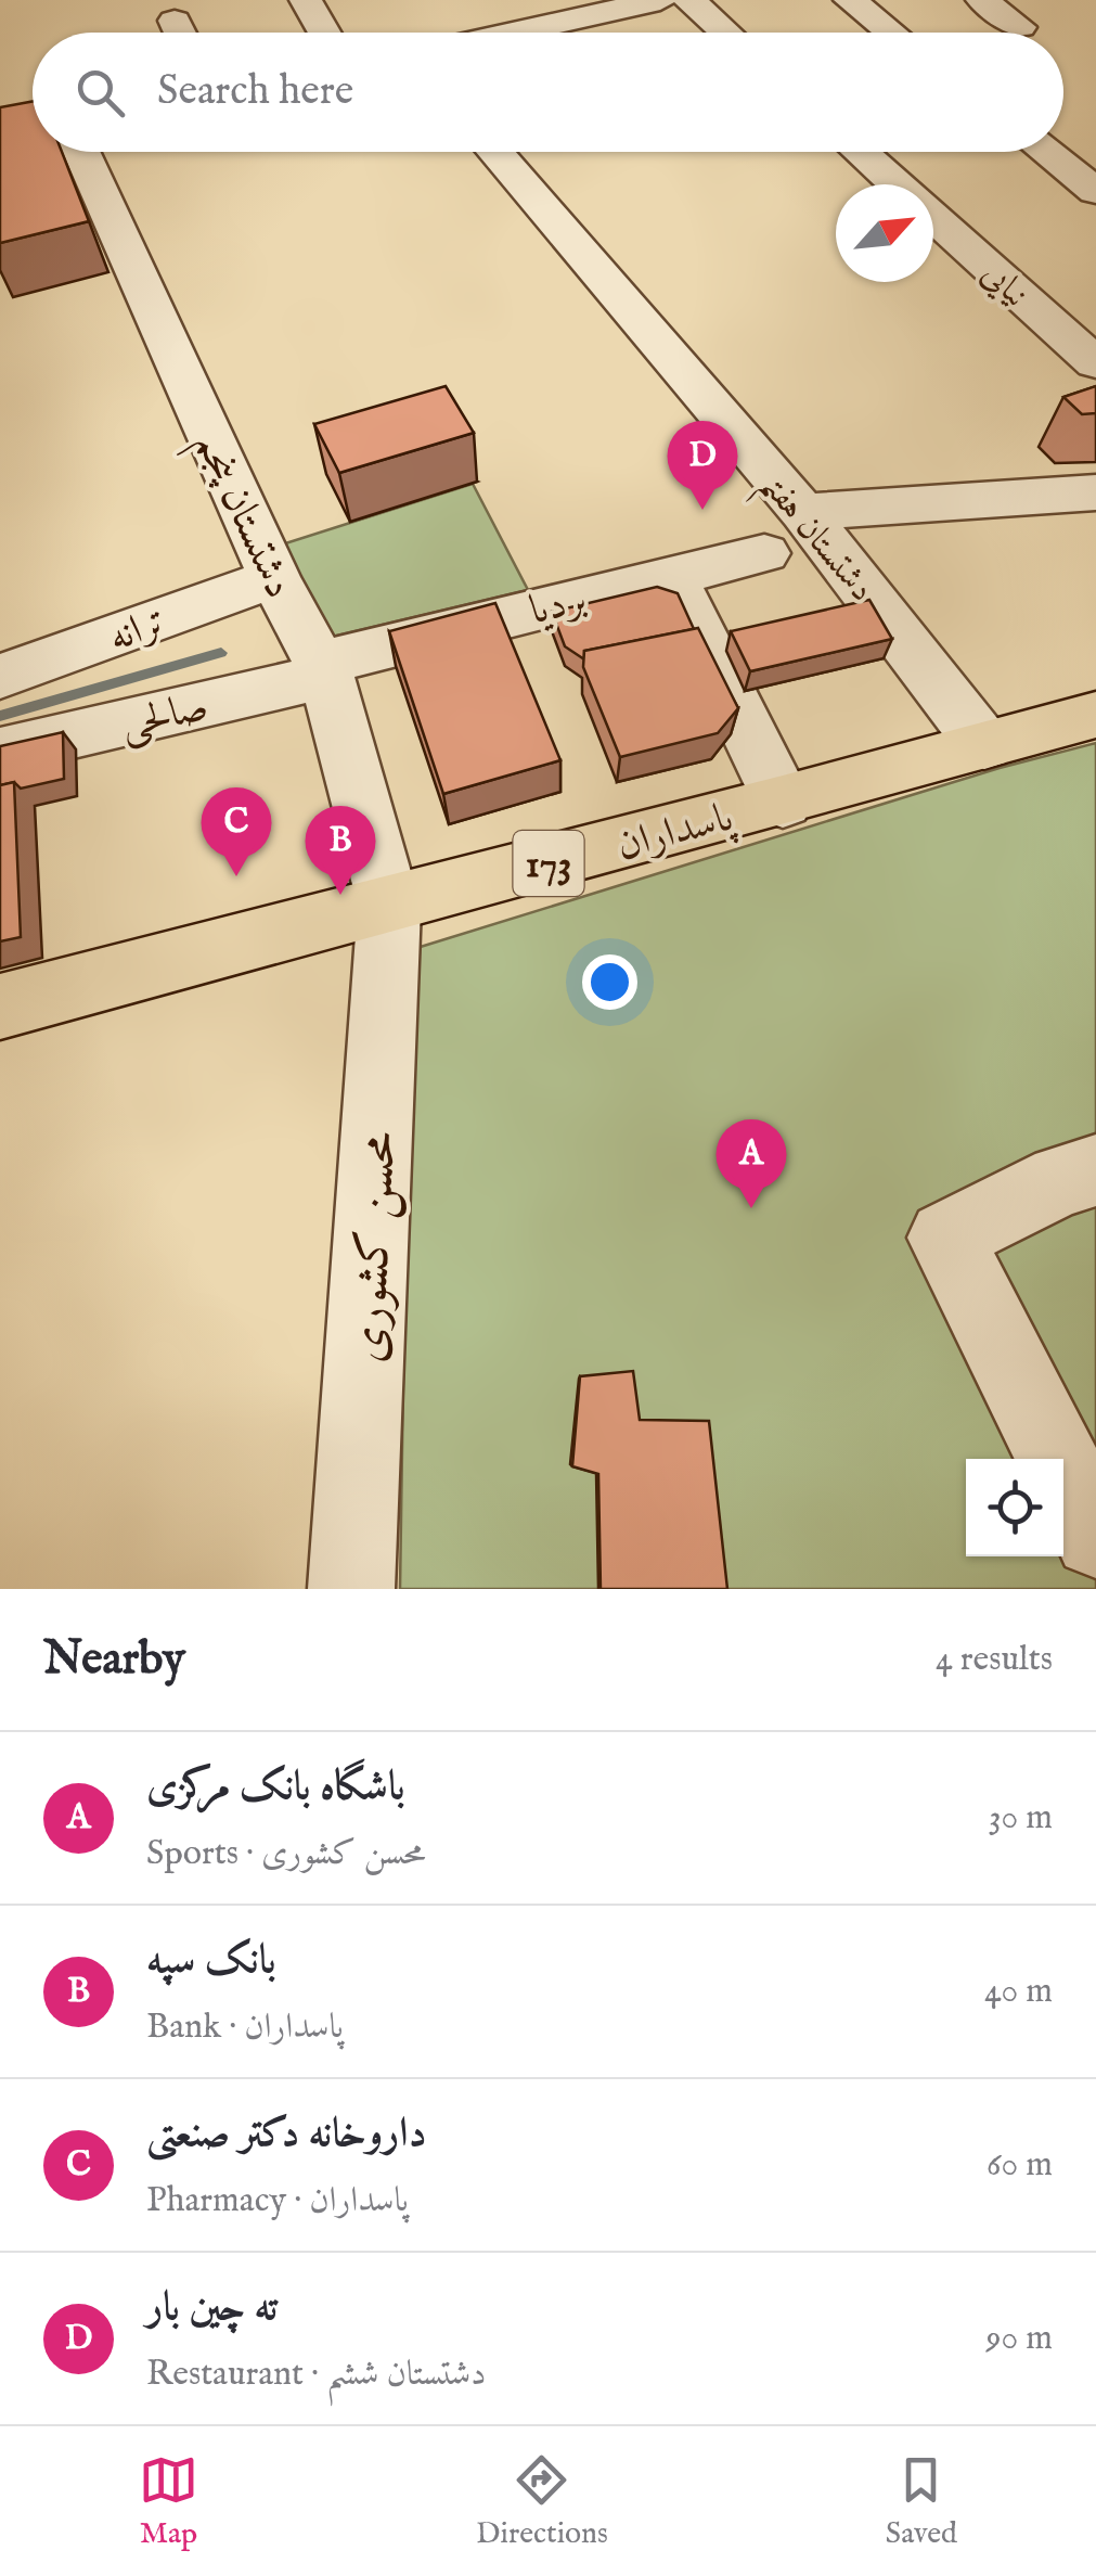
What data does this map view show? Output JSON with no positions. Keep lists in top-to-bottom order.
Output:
{
  "streets": {
    "main road": ["پاسداران", "173"],
    "street": [
      "نیایی",
      "دشتستان پنجم",
      "دشتستان هفتم",
      "بردیا",
      "ترانه",
      "صالحی",
      "محسن کشوری"
    ]
  },
  "crossings": [
    ["دشتستان پنجم", "بردیا"],
    ["دشتستان پنجم", "ترانه"],
    ["دشتستان پنجم", "صالحی"],
    ["دشتستان پنجم", "پاسداران"],
    ["دشتستان پنجم", "محسن کشوری"],
    ["دشتستان هفتم", "پاسداران"],
    ["بردیا", "صالحی"],
    ["پاسداران", "محسن کشوری"]
  ],
  "north": "top right",
  "page": {
    "search": "Search here",
    "pins": [
      "D",
      "C",
      "B",
      "A"
    ],
    "heading": ["Nearby", "4 results"],
    "list": [
      {
        "mark": "A",
        "name": "باشگاه بانک مرکزی",
        "note": "Sports · محسن کشوری",
        "value": "30 m"
      },
      {
        "mark": "B",
        "name": "بانک سپه",
        "note": "Bank · پاسداران",
        "value": "40 m"
      },
      {
        "mark": "C",
        "name": "داروخانه دکتر صنعتی",
        "note": "Pharmacy · پاسداران",
        "value": "60 m"
      },
      {
        "mark": "D",
        "name": "ته چین بار",
        "note": "Restaurant · دشتستان ششم",
        "value": "90 m"
      }
    ],
    "nav": ["Map", "Directions", "Saved"]
  }
}
